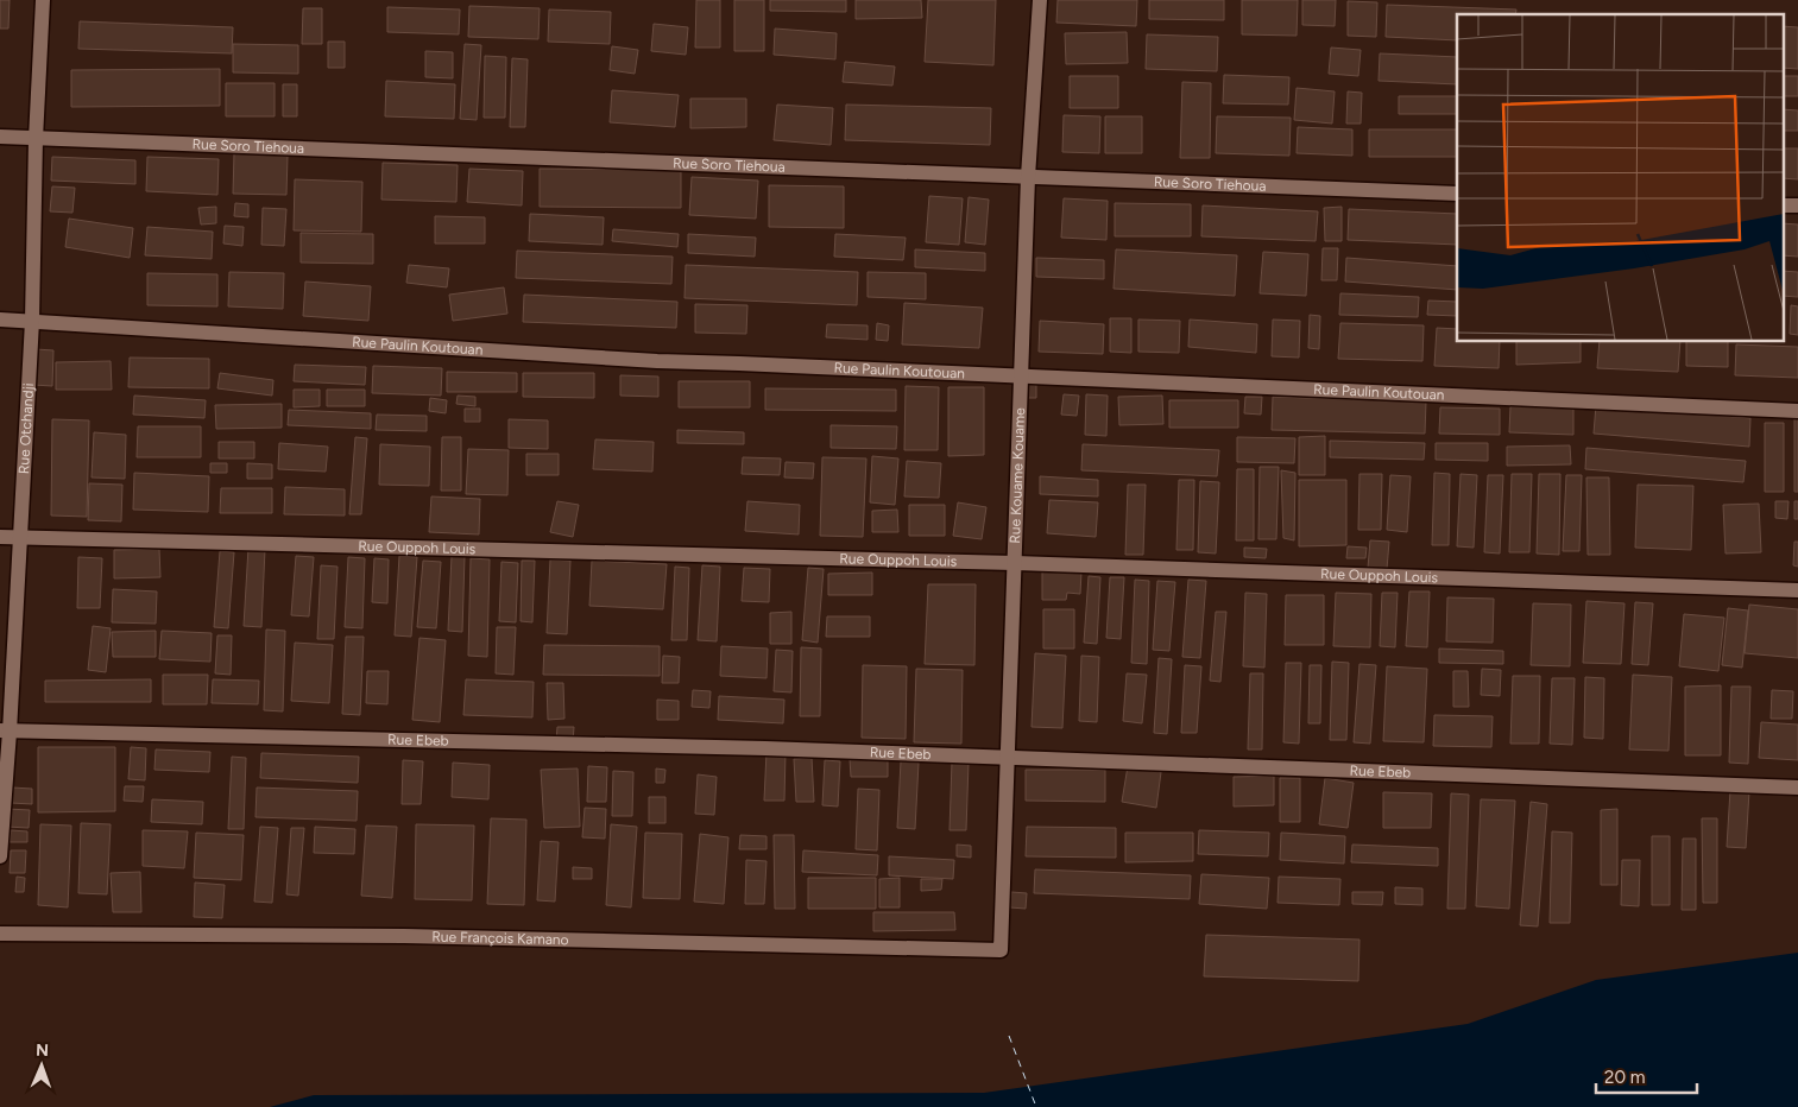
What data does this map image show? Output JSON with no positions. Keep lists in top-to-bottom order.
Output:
{
  "streets": {
    "street": [
      "Rue Soro Tiehoua",
      "Rue Paulin Koutouan",
      "Rue Otchandji",
      "Rue Kouame Kouame",
      "Rue Ouppoh Louis",
      "Rue Ebeb",
      "Rue François Kamano"
    ]
  },
  "crossings": [
    ["Rue Soro Tiehoua", "Rue Otchandji"],
    ["Rue Soro Tiehoua", "Rue Kouame Kouame"],
    ["Rue Paulin Koutouan", "Rue Otchandji"],
    ["Rue Paulin Koutouan", "Rue Kouame Kouame"],
    ["Rue Otchandji", "Rue Ouppoh Louis"],
    ["Rue Otchandji", "Rue Ebeb"],
    ["Rue Kouame Kouame", "Rue Ouppoh Louis"],
    ["Rue Kouame Kouame", "Rue Ebeb"],
    ["Rue Kouame Kouame", "Rue François Kamano"]
  ],
  "scale_bar": "20 m",
  "north": "top"
}
